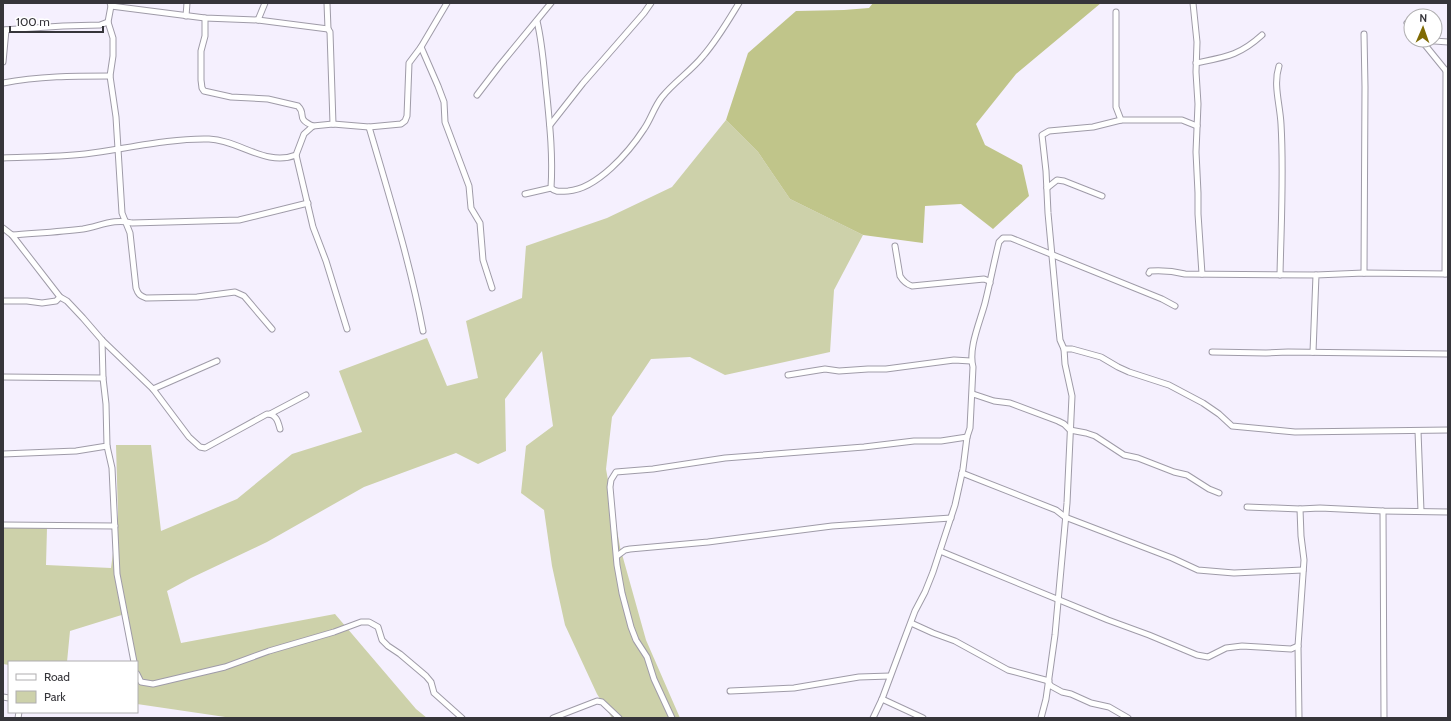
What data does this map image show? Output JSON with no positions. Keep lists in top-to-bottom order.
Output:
{
  "legend": ["Road", "Park"],
  "scale_bar": "100 m",
  "north": "top"
}
